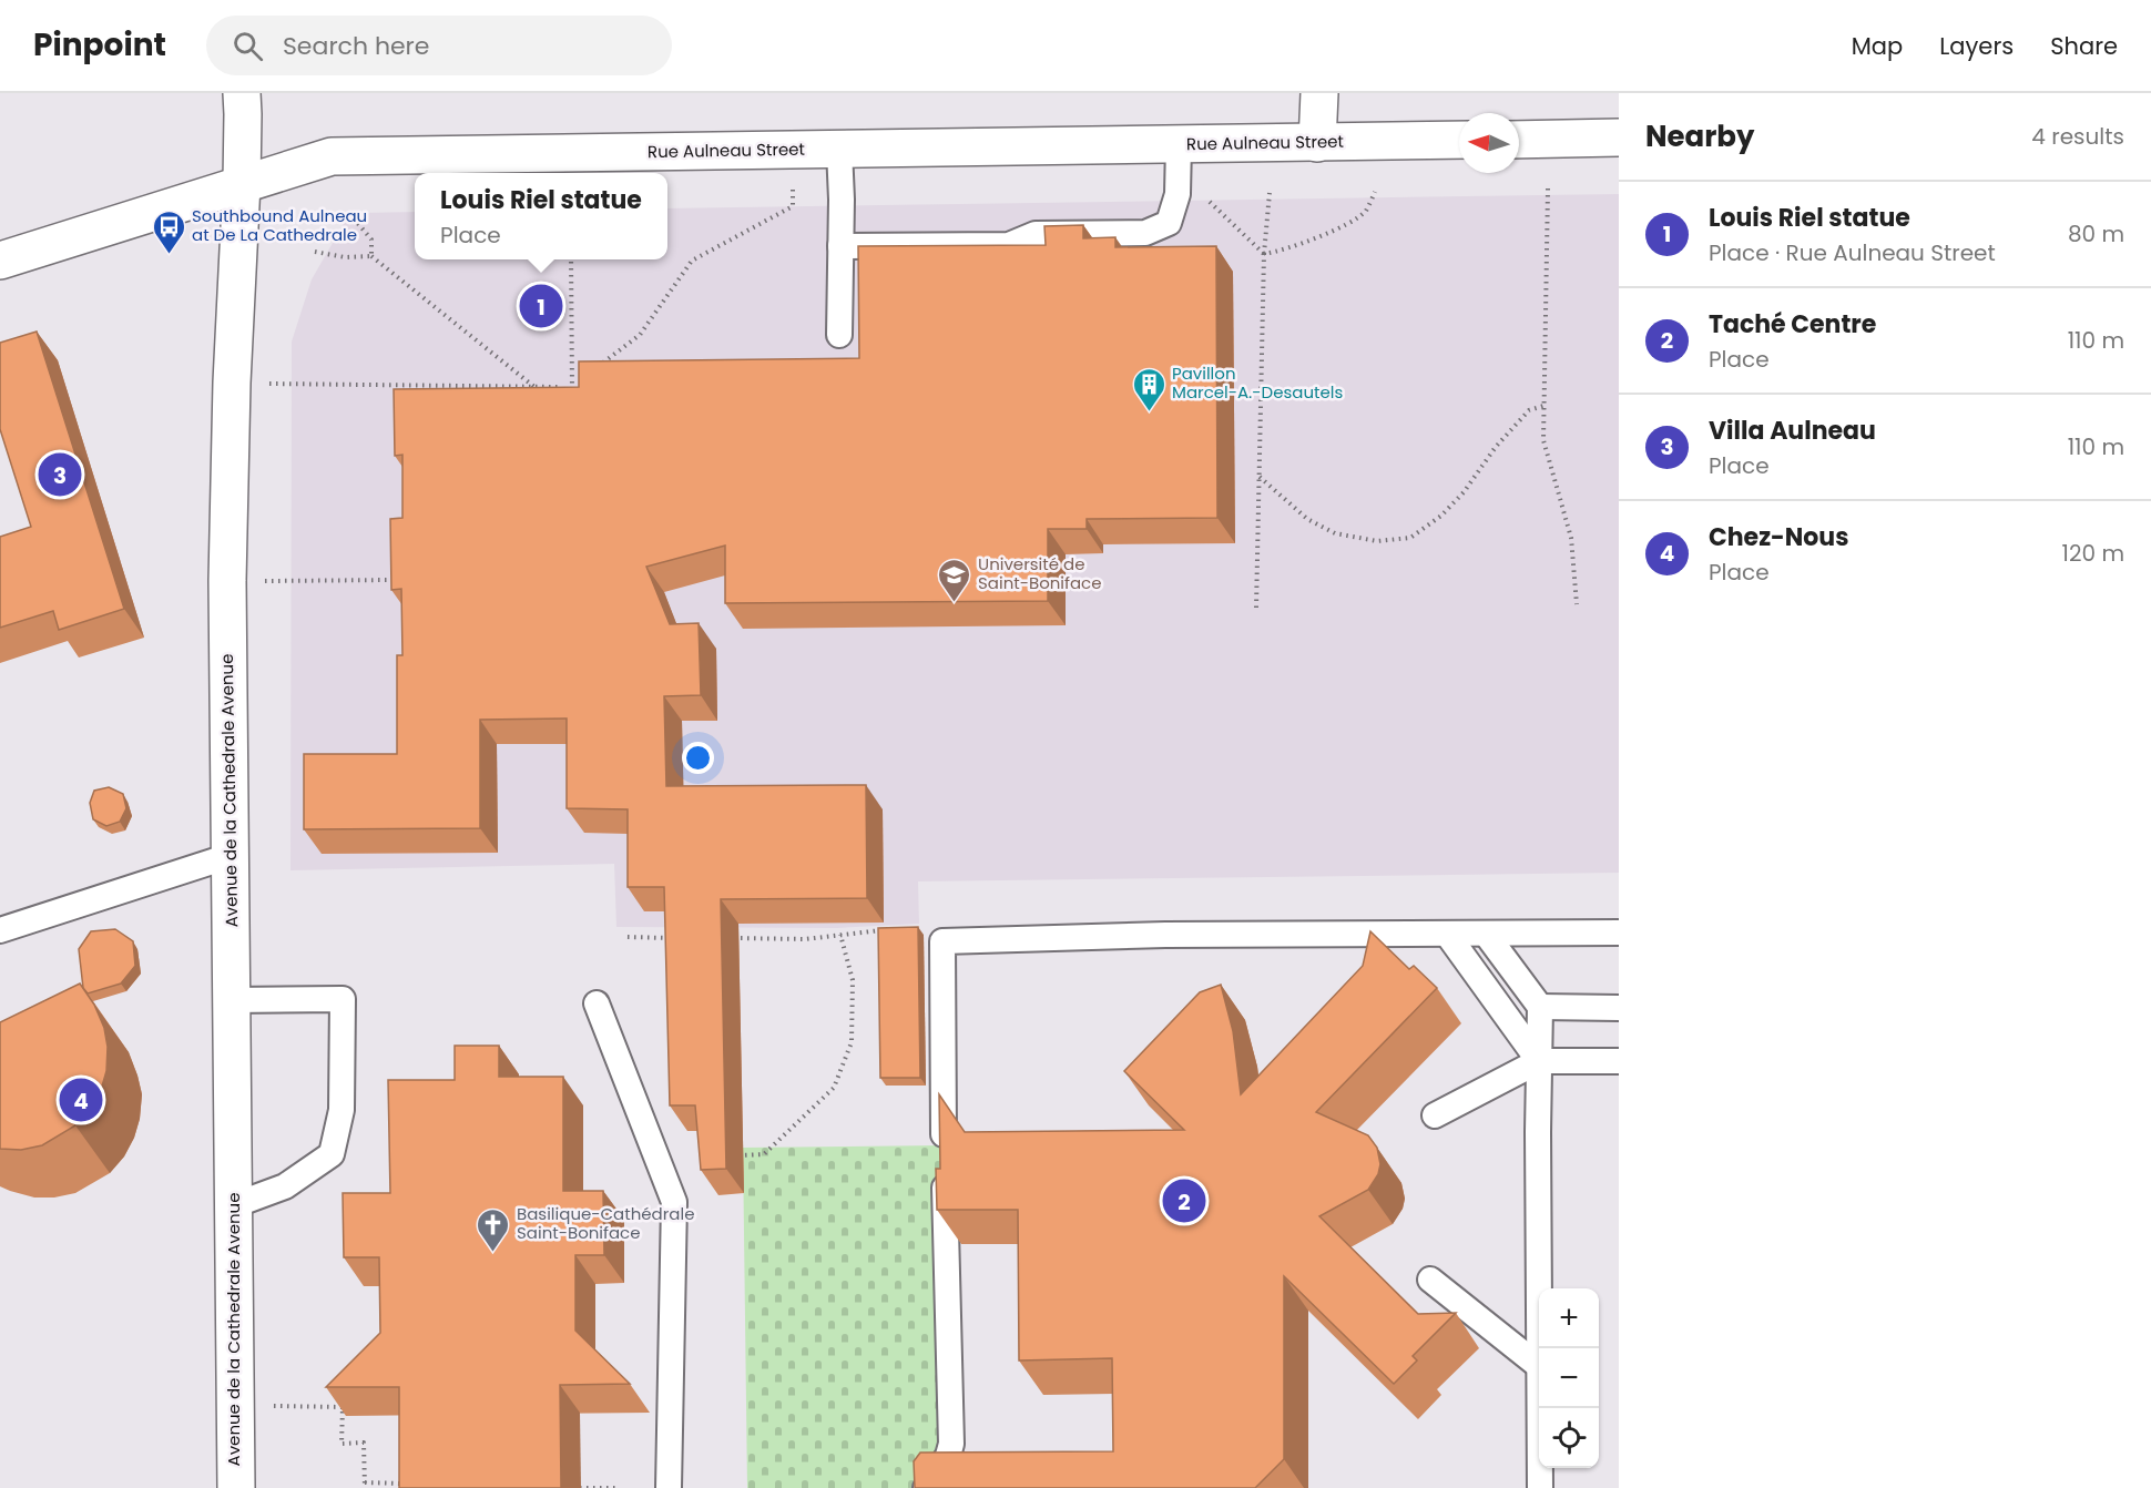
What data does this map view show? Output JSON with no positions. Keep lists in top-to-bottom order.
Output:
{
  "streets": {
    "street": ["Rue Aulneau Street", "Avenue de la Cathedrale Avenue"]
  },
  "crossings": [
    ["Rue Aulneau Street", "Avenue de la Cathedrale Avenue"]
  ],
  "places": {
    "bus stop": ["Southbound Aulneau at De La Cathedrale"],
    "building": ["Pavillon Marcel-A.-Desautels"],
    "school or university": ["Université de Saint-Boniface"],
    "church": ["Basilique-Cathédrale Saint-Boniface"]
  },
  "north": "left",
  "page": {
    "header": "Pinpoint",
    "search": "Search here",
    "nav": ["Map", "Layers", "Share"],
    "heading": ["Nearby", "4 results"],
    "popup": ["Louis Riel statue", "Place"],
    "list": [
      {
        "mark": "1",
        "name": "Louis Riel statue",
        "note": "Place · Rue Aulneau Street",
        "value": "80 m"
      },
      {
        "mark": "2",
        "name": "Taché Centre",
        "note": "Place",
        "value": "110 m"
      },
      {
        "mark": "3",
        "name": "Villa Aulneau",
        "note": "Place",
        "value": "110 m"
      },
      {
        "mark": "4",
        "name": "Chez-Nous",
        "note": "Place",
        "value": "120 m"
      }
    ],
    "pins": [
      "1",
      "3",
      "4",
      "2"
    ],
    "map_buttons": ["+", "−"]
  }
}
